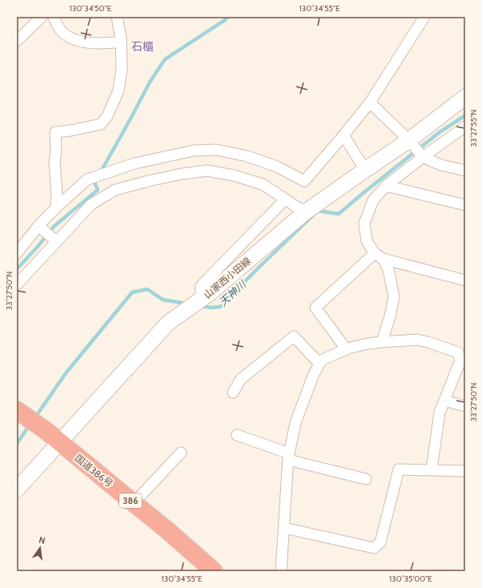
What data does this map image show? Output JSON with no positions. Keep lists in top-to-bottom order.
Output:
{
  "streets": {
    "highway": ["国道386号", "386"],
    "main road": ["山家西小田線"]
  },
  "crossings": [
    ["山家西小田線", "国道386号"]
  ],
  "districts": ["石櫃"],
  "water": ["天神川"],
  "north": "top",
  "coordinates": [
    "130°34'50\"E",
    "130°34'55\"E",
    "33°27'55\"N",
    "33°27'50\"N",
    "130°35'00\"E"
  ]
}
